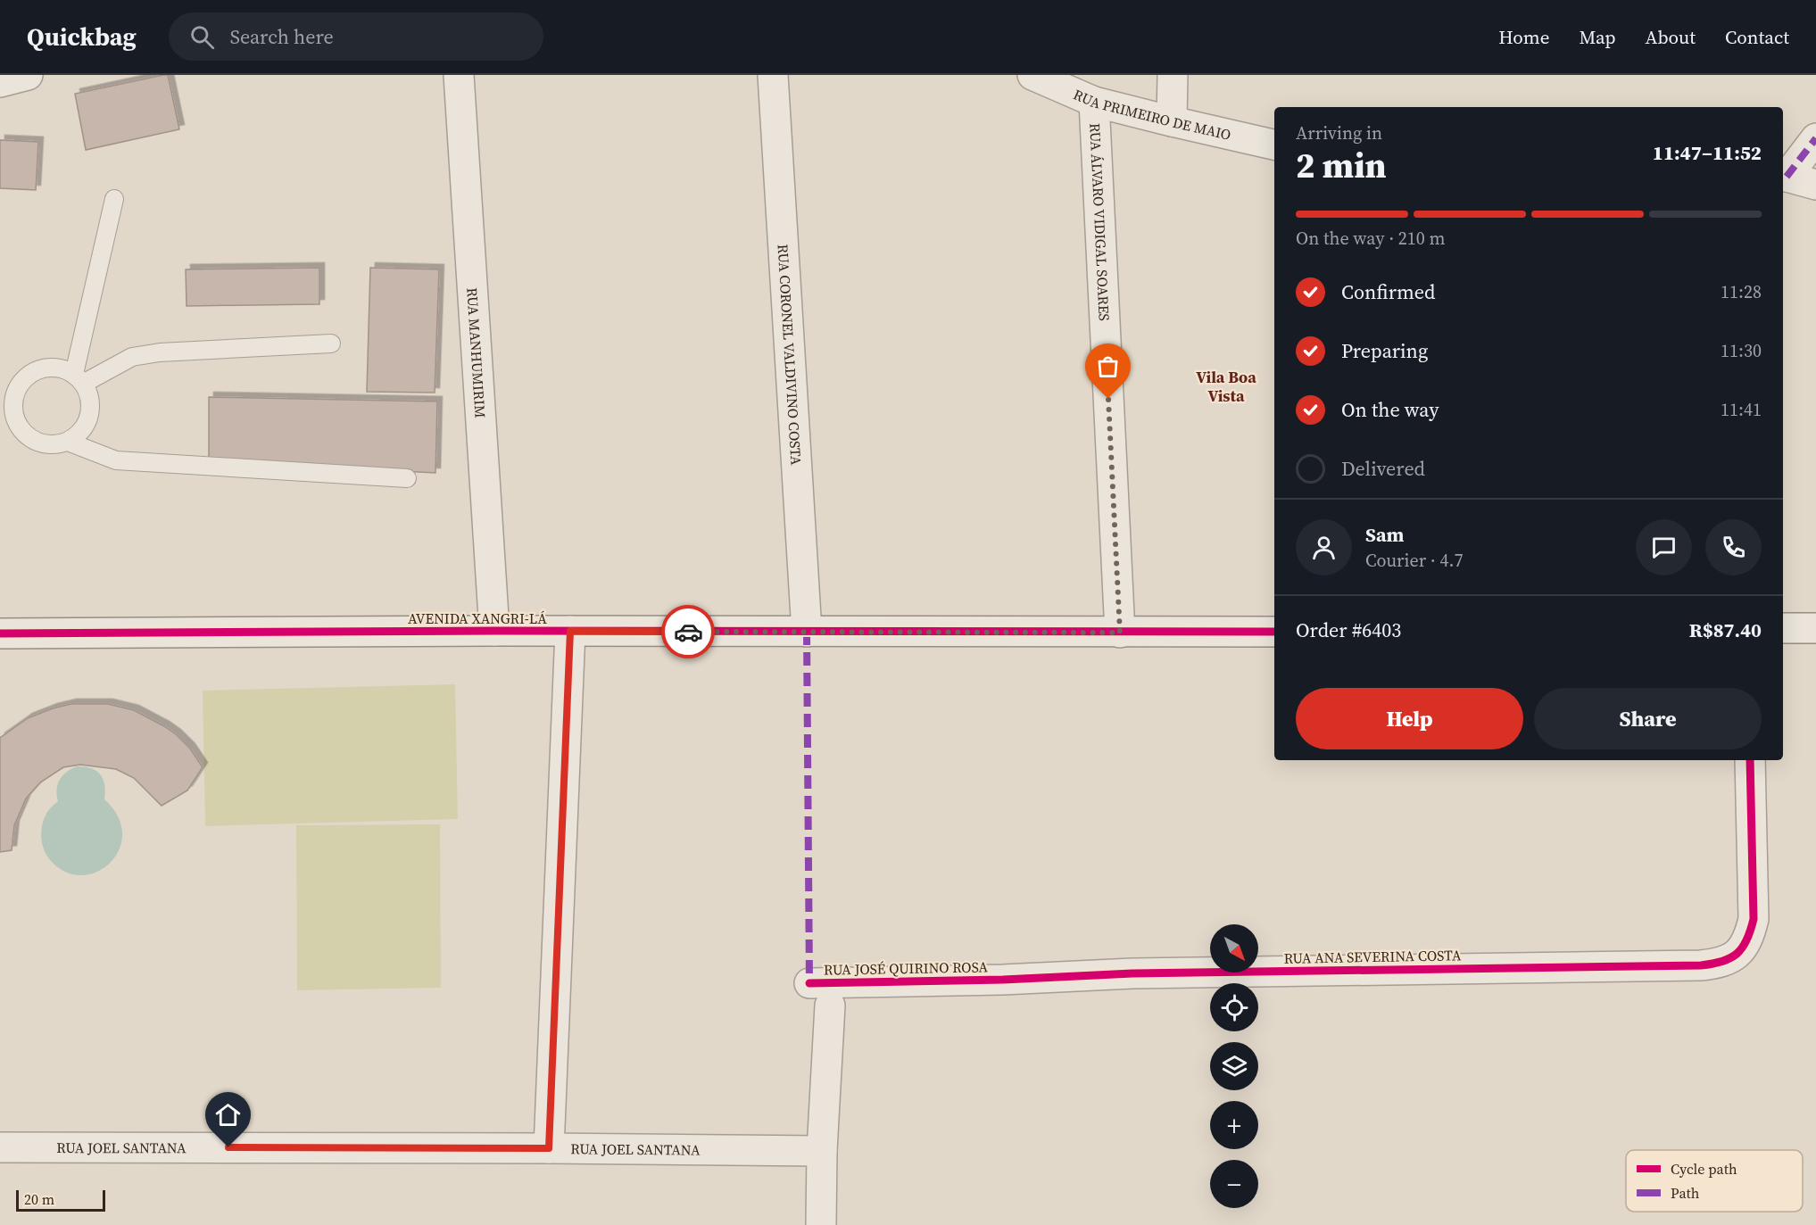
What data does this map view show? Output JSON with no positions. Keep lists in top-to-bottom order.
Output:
{
  "streets": {
    "street": [
      "RUA PRIMEIRO DE MAIO",
      "RUA ÁLVARO VIDIGAL SOARES",
      "RUA MANHUMIRIM",
      "RUA CORONEL VALDIVINO COSTA",
      "AVENIDA XANGRI-LÁ",
      "RUA ANA SEVERINA COSTA",
      "RUA JOSÉ QUIRINO ROSA",
      "RUA JOEL SANTANA"
    ]
  },
  "crossings": [
    ["RUA PRIMEIRO DE MAIO", "RUA ÁLVARO VIDIGAL SOARES"],
    ["RUA ÁLVARO VIDIGAL SOARES", "AVENIDA XANGRI-LÁ"],
    ["RUA MANHUMIRIM", "AVENIDA XANGRI-LÁ"],
    ["RUA CORONEL VALDIVINO COSTA", "AVENIDA XANGRI-LÁ"],
    ["RUA ANA SEVERINA COSTA", "RUA JOSÉ QUIRINO ROSA"]
  ],
  "districts": ["Vila Boa Vista"],
  "legend": ["Cycle path", "Path"],
  "scale_bar": "20 m",
  "north": "bottom right",
  "page": {
    "header": "Quickbag",
    "search": "Search here",
    "nav": [
      "Home",
      "Map",
      "About",
      "Contact"
    ],
    "heading": ["2 min", "Arriving in", "11:47–11:52"],
    "panel": [
      "Sam",
      "Courier · 4.7",
      "Order #6403",
      "R$87.40"
    ],
    "bar": "On the way · 210 m",
    "list": [
      ["Confirmed", "11:28"],
      ["Preparing", "11:30"],
      ["On the way", "11:41"],
      "Delivered"
    ],
    "buttons": ["Help", "Share"],
    "map_buttons": ["+", "−"],
    "scale": "20 m"
  }
}
